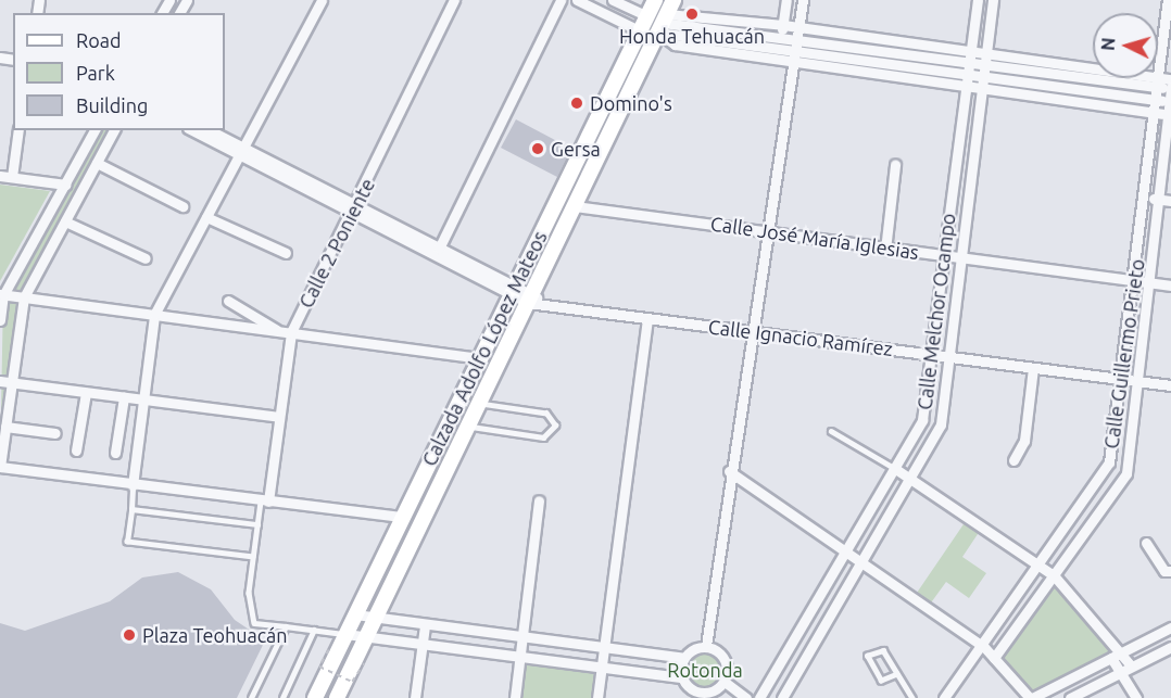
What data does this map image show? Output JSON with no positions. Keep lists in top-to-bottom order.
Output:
{
  "streets": {
    "main road": ["Calzada Adolfo López Mateos"],
    "street": [
      "Calle José María Iglesias",
      "Calle 2 Poniente",
      "Calle Melchor Ocampo",
      "Calle Ignacio Ramírez",
      "Calle Guillermo Prieto"
    ]
  },
  "crossings": [
    ["Calle José María Iglesias", "Calle Melchor Ocampo"],
    ["Calle José María Iglesias", "Calzada Adolfo López Mateos"],
    ["Calle José María Iglesias", "Calle Guillermo Prieto"],
    ["Calle Melchor Ocampo", "Calle Ignacio Ramírez"],
    ["Calle Ignacio Ramírez", "Calzada Adolfo López Mateos"],
    ["Calle Ignacio Ramírez", "Calle Guillermo Prieto"]
  ],
  "parks": ["Rotonda"],
  "places": [
    "Honda Tehuacán",
    "Domino's",
    "Gersa",
    "Plaza Teohuacán"
  ],
  "legend": ["Road", "Park", "Building"],
  "north": "left"
}
